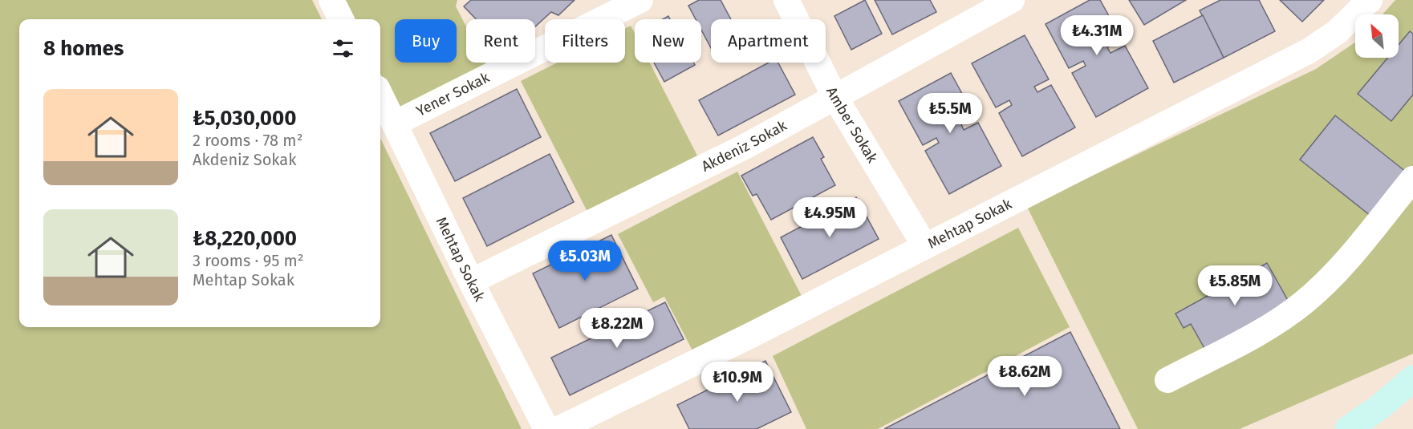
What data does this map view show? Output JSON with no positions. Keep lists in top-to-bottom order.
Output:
{
  "streets": {
    "street": [
      "Yener Sokak",
      "Amber Sokak",
      "Akdeniz Sokak",
      "Mehtap Sokak"
    ]
  },
  "crossings": [
    ["Yener Sokak", "Mehtap Sokak"],
    ["Amber Sokak", "Akdeniz Sokak"],
    ["Amber Sokak", "Mehtap Sokak"],
    ["Akdeniz Sokak", "Mehtap Sokak"]
  ],
  "north": "top left",
  "page": {
    "price": [
      "₺4.31M",
      "₺5.5M",
      "₺4.95M",
      "₺5.03M",
      "₺5.85M",
      "₺8.22M",
      "₺8.62M",
      "₺10.9M"
    ],
    "chip": [
      "Buy",
      "Rent",
      "Filters",
      "New",
      "Apartment"
    ],
    "heading": "8 homes",
    "list": [
      {
        "name": "₺5,030,000",
        "note": "2 rooms · 78 m² · Akdeniz Sokak"
      },
      {
        "name": "₺8,220,000",
        "note": "3 rooms · 95 m² · Mehtap Sokak"
      }
    ]
  }
}
